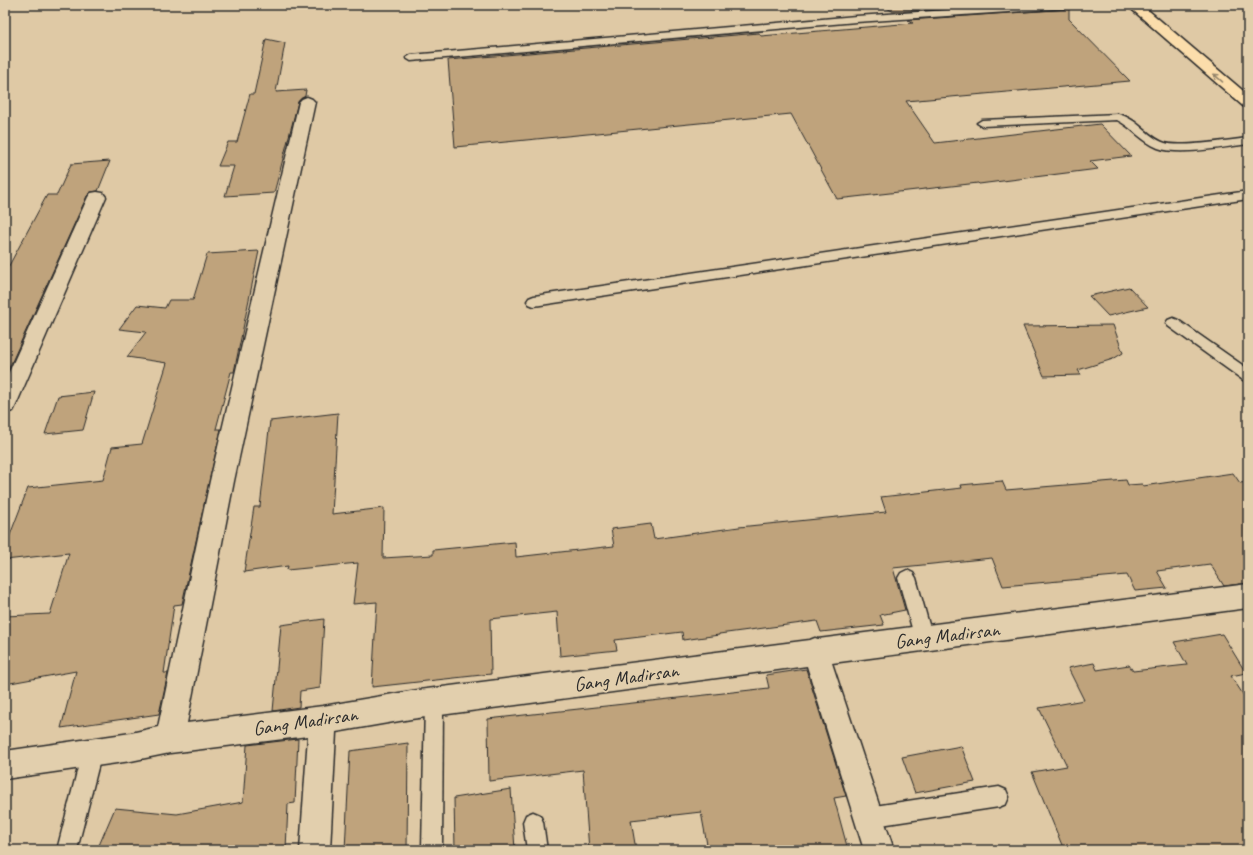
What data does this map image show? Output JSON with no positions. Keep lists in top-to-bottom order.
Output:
{
  "streets": {
    "street": ["Gang Madirsan"]
  }
}
